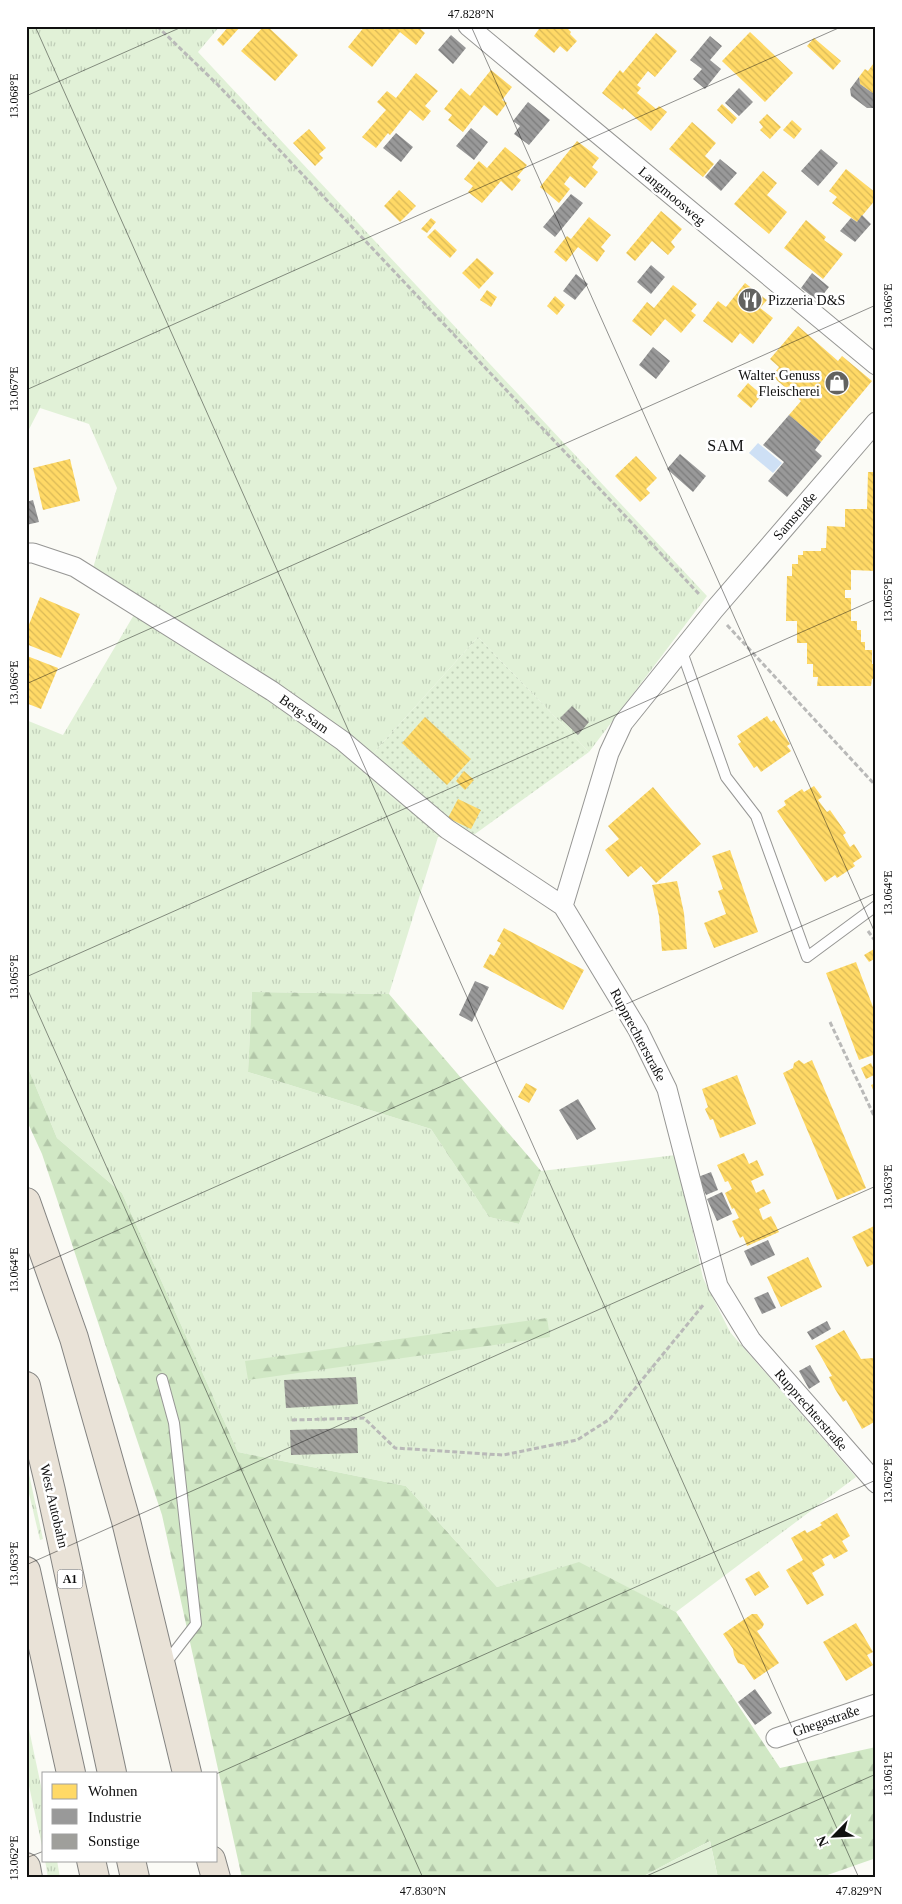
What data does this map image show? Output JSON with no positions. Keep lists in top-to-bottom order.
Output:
{
  "streets": {
    "highway": ["West Autobahn", "A1"],
    "street": [
      "Langmoosweg",
      "Samstraße",
      "Berg-Sam",
      "Rupprechterstraße",
      "Ghegastraße"
    ]
  },
  "crossings": [
    ["Berg-Sam", "Rupprechterstraße"]
  ],
  "districts": ["SAM"],
  "places": {
    "restaurant": ["Pizzeria D&S"],
    "shop": ["Walter Genuss Fleischerei"]
  },
  "legend": ["Wohnen", "Industrie", "Sonstige"],
  "north": "bottom left",
  "coordinates": [
    "47.828°N",
    "13.068°E",
    "13.066°E",
    "13.067°E",
    "13.065°E",
    "13.064°E",
    "13.063°E",
    "13.062°E",
    "13.061°E",
    "47.830°N",
    "47.829°N"
  ]
}
